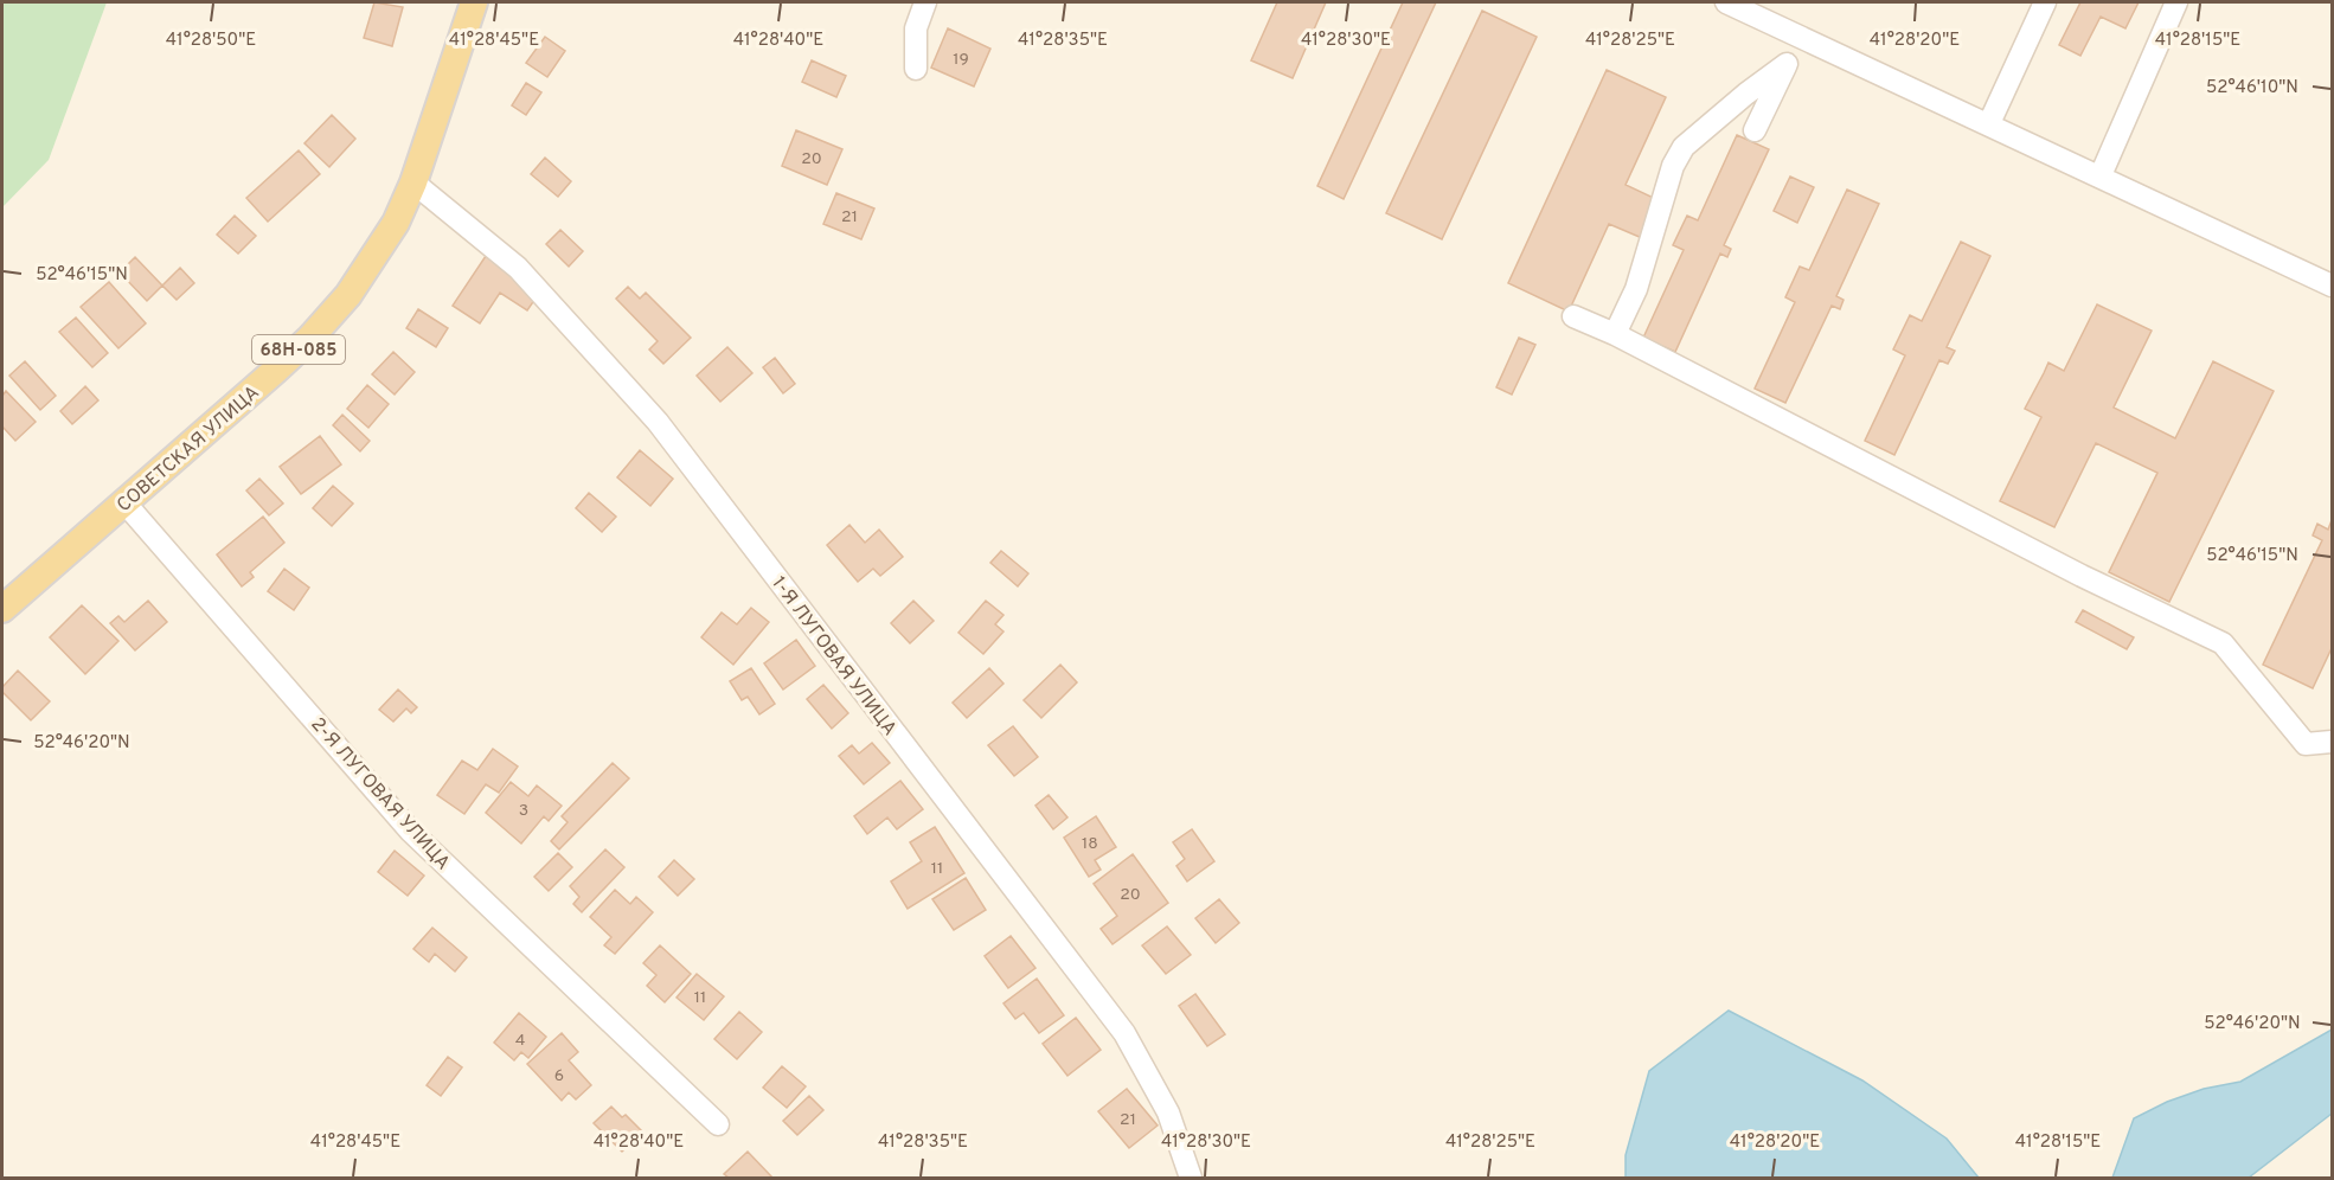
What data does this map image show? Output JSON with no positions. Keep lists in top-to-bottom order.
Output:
{
  "streets": {
    "main road": ["68Н-085", "СОВЕТСКАЯ УЛИЦА"],
    "street": ["1-Я ЛУГОВАЯ УЛИЦА", "2-Я ЛУГОВАЯ УЛИЦА"]
  },
  "crossings": [
    ["СОВЕТСКАЯ УЛИЦА", "1-Я ЛУГОВАЯ УЛИЦА"],
    ["СОВЕТСКАЯ УЛИЦА", "2-Я ЛУГОВАЯ УЛИЦА"]
  ],
  "house_numbers": [
    "19",
    "20",
    "21",
    "3",
    "18",
    "11",
    "20",
    "11",
    "4",
    "6",
    "21"
  ],
  "coordinates": [
    "41°28'50\"E",
    "41°28'45\"E",
    "41°28'40\"E",
    "41°28'35\"E",
    "41°28'30\"E",
    "41°28'25\"E",
    "41°28'20\"E",
    "41°28'15\"E",
    "52°46'10\"N",
    "52°46'15\"N",
    "52°46'20\"N"
  ]
}
